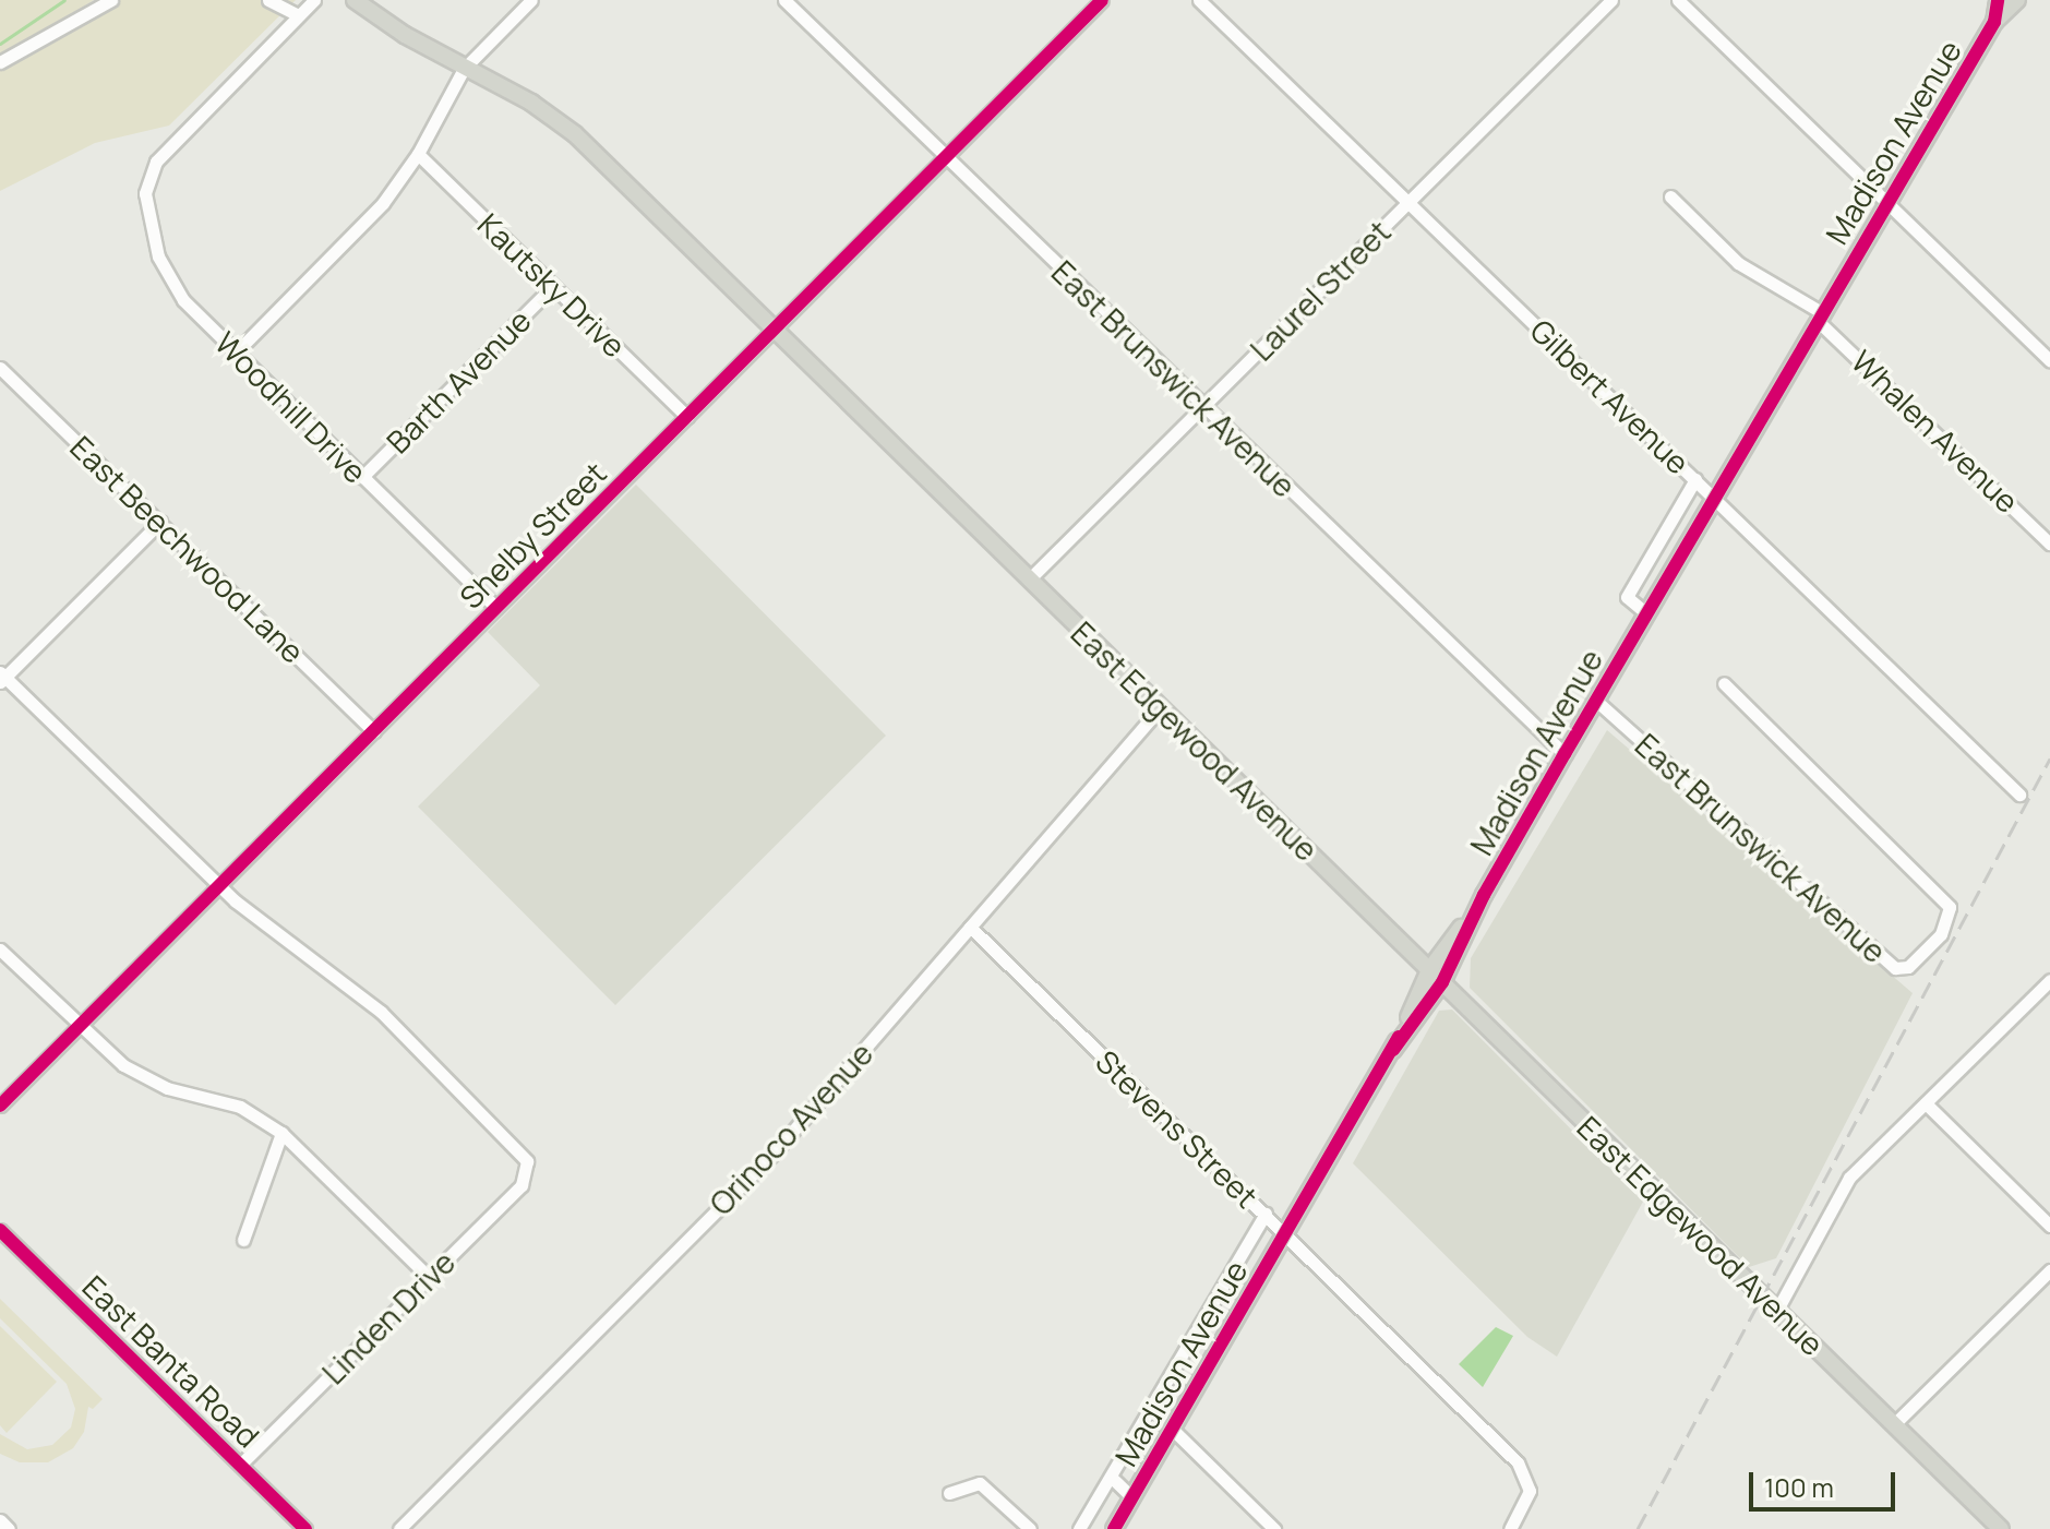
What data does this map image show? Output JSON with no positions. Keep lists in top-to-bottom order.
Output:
{
  "streets": {
    "main road": ["Madison Avenue", "East Edgewood Avenue"],
    "street": [
      "Kautsky Drive",
      "Laurel Street",
      "East Brunswick Avenue",
      "Barth Avenue",
      "Gilbert Avenue",
      "Woodhill Drive",
      "Whalen Avenue",
      "Shelby Street",
      "East Beechwood Lane",
      "Orinoco Avenue",
      "Stevens Street",
      "Linden Drive",
      "East Banta Road"
    ]
  },
  "crossings": [
    ["Madison Avenue", "East Brunswick Avenue"],
    ["Madison Avenue", "Gilbert Avenue"],
    ["Madison Avenue", "Whalen Avenue"],
    ["Madison Avenue", "East Edgewood Avenue"],
    ["Madison Avenue", "Stevens Street"],
    ["Kautsky Drive", "Barth Avenue"],
    ["Kautsky Drive", "Shelby Street"],
    ["Laurel Street", "East Brunswick Avenue"],
    ["Laurel Street", "Gilbert Avenue"],
    ["Laurel Street", "East Edgewood Avenue"],
    ["East Brunswick Avenue", "Shelby Street"],
    ["Barth Avenue", "Woodhill Drive"],
    ["Woodhill Drive", "Shelby Street"],
    ["Shelby Street", "East Beechwood Lane"],
    ["Shelby Street", "East Edgewood Avenue"],
    ["Shelby Street", "Linden Drive"],
    ["East Edgewood Avenue", "Orinoco Avenue"],
    ["Orinoco Avenue", "Stevens Street"],
    ["Linden Drive", "East Banta Road"]
  ],
  "scale_bar": "100 m"
}
